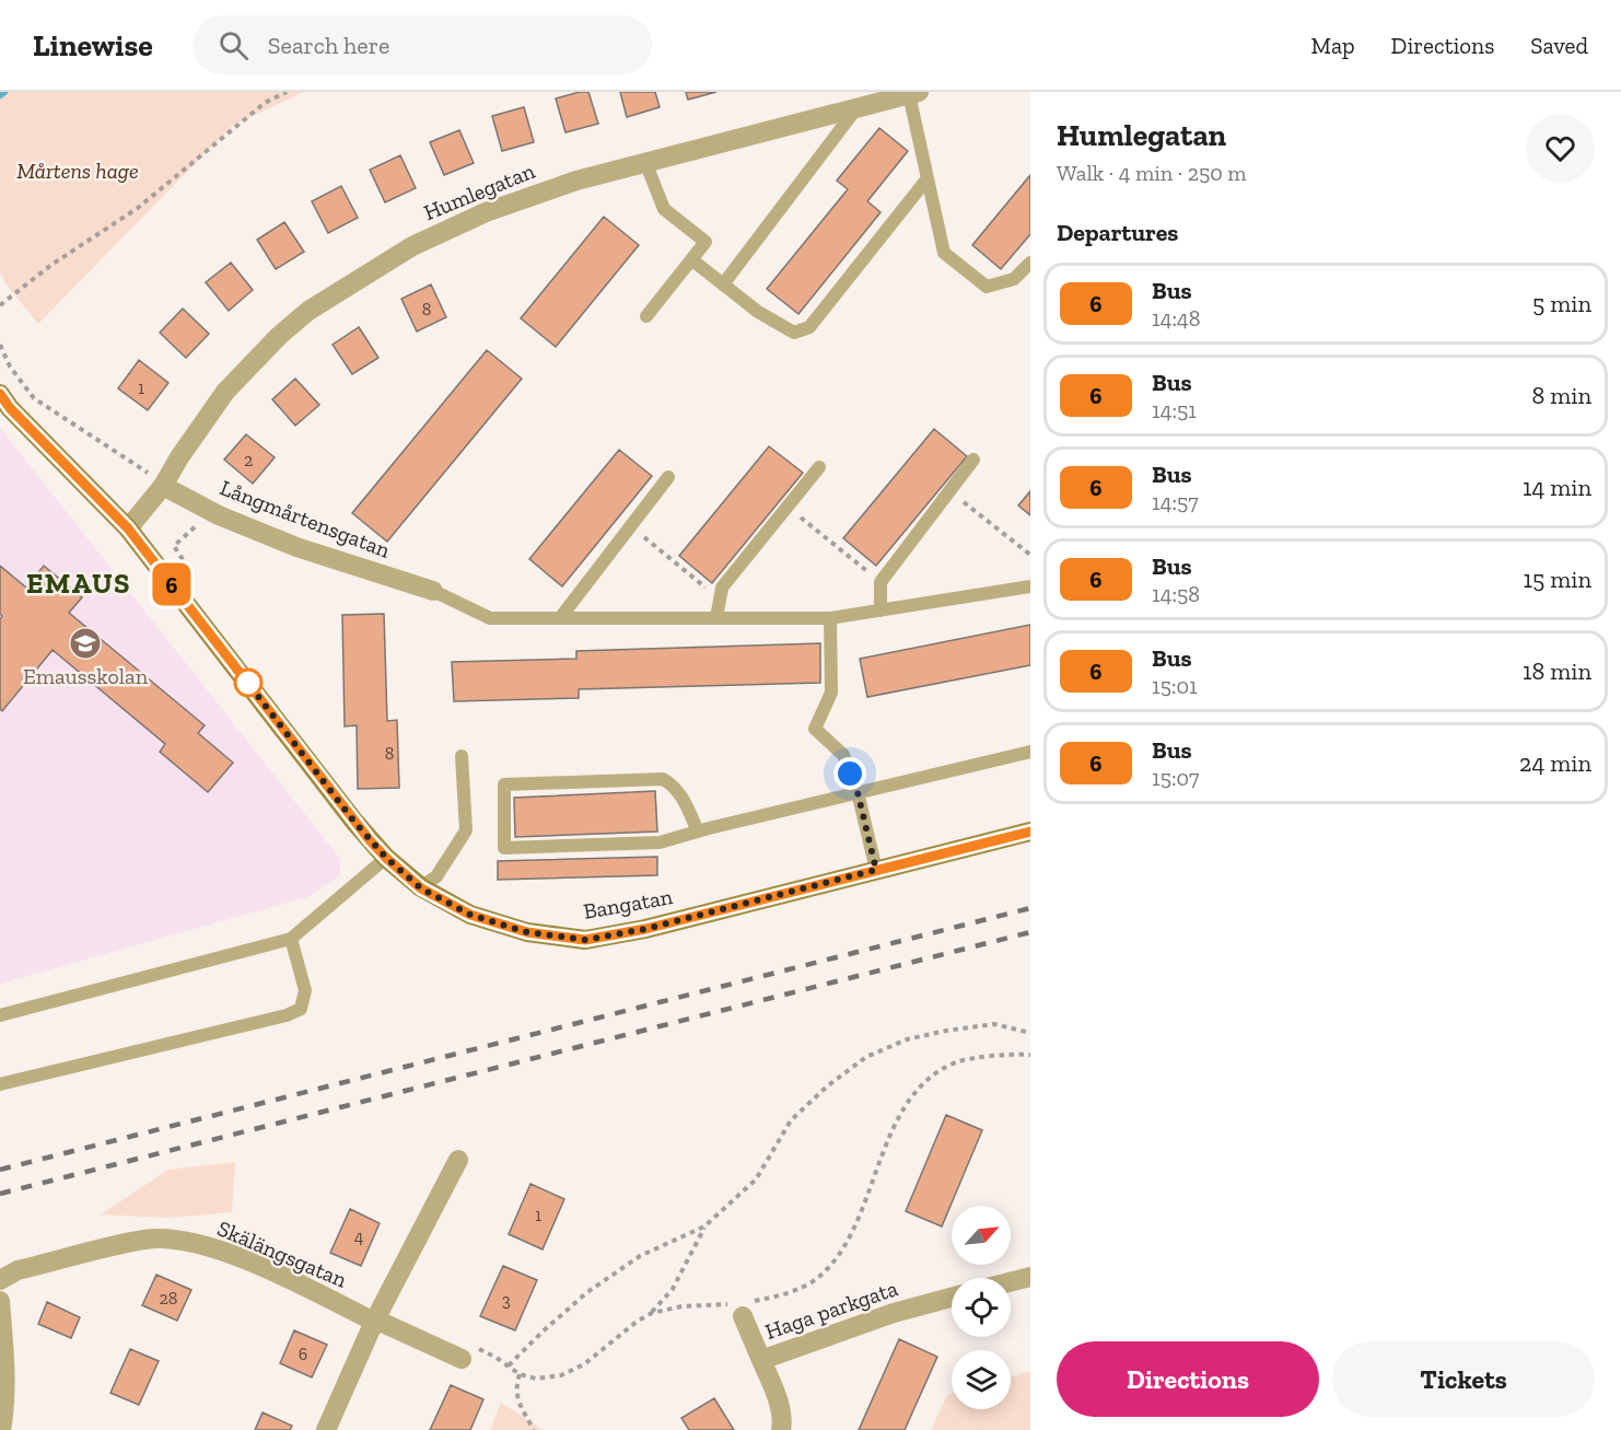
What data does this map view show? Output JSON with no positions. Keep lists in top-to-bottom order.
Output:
{
  "streets": {
    "street": [
      "Humlegatan",
      "Långmårtensgatan",
      "Bangatan",
      "Skälängsgatan",
      "Haga parkgata"
    ]
  },
  "crossings": [
    ["Humlegatan", "Långmårtensgatan"],
    ["Humlegatan", "Bangatan"]
  ],
  "districts": ["EMAUS"],
  "parks": ["Mårtens hage"],
  "places": {
    "school or university": ["Emausskolan"]
  },
  "lines": ["bus line 6"],
  "house_numbers": [
    "8",
    "1",
    "2",
    "8",
    "1",
    "4",
    "28",
    "3",
    "6"
  ],
  "north": "top right",
  "page": {
    "header": "Linewise",
    "search": "Search here",
    "nav": ["Map", "Directions", "Saved"],
    "on_map": "6",
    "heading": [
      ["Humlegatan", "Walk · 4 min · 250 m"],
      "Departures"
    ],
    "list": [
      {
        "mark": "6",
        "name": "Bus",
        "note": "14:48",
        "value": "5 min"
      },
      {
        "mark": "6",
        "name": "Bus",
        "note": "14:51",
        "value": "8 min"
      },
      {
        "mark": "6",
        "name": "Bus",
        "note": "14:57",
        "value": "14 min"
      },
      {
        "mark": "6",
        "name": "Bus",
        "note": "14:58",
        "value": "15 min"
      },
      {
        "mark": "6",
        "name": "Bus",
        "note": "15:01",
        "value": "18 min"
      },
      {
        "mark": "6",
        "name": "Bus",
        "note": "15:07",
        "value": "24 min"
      }
    ],
    "buttons": ["Directions", "Tickets"]
  }
}
